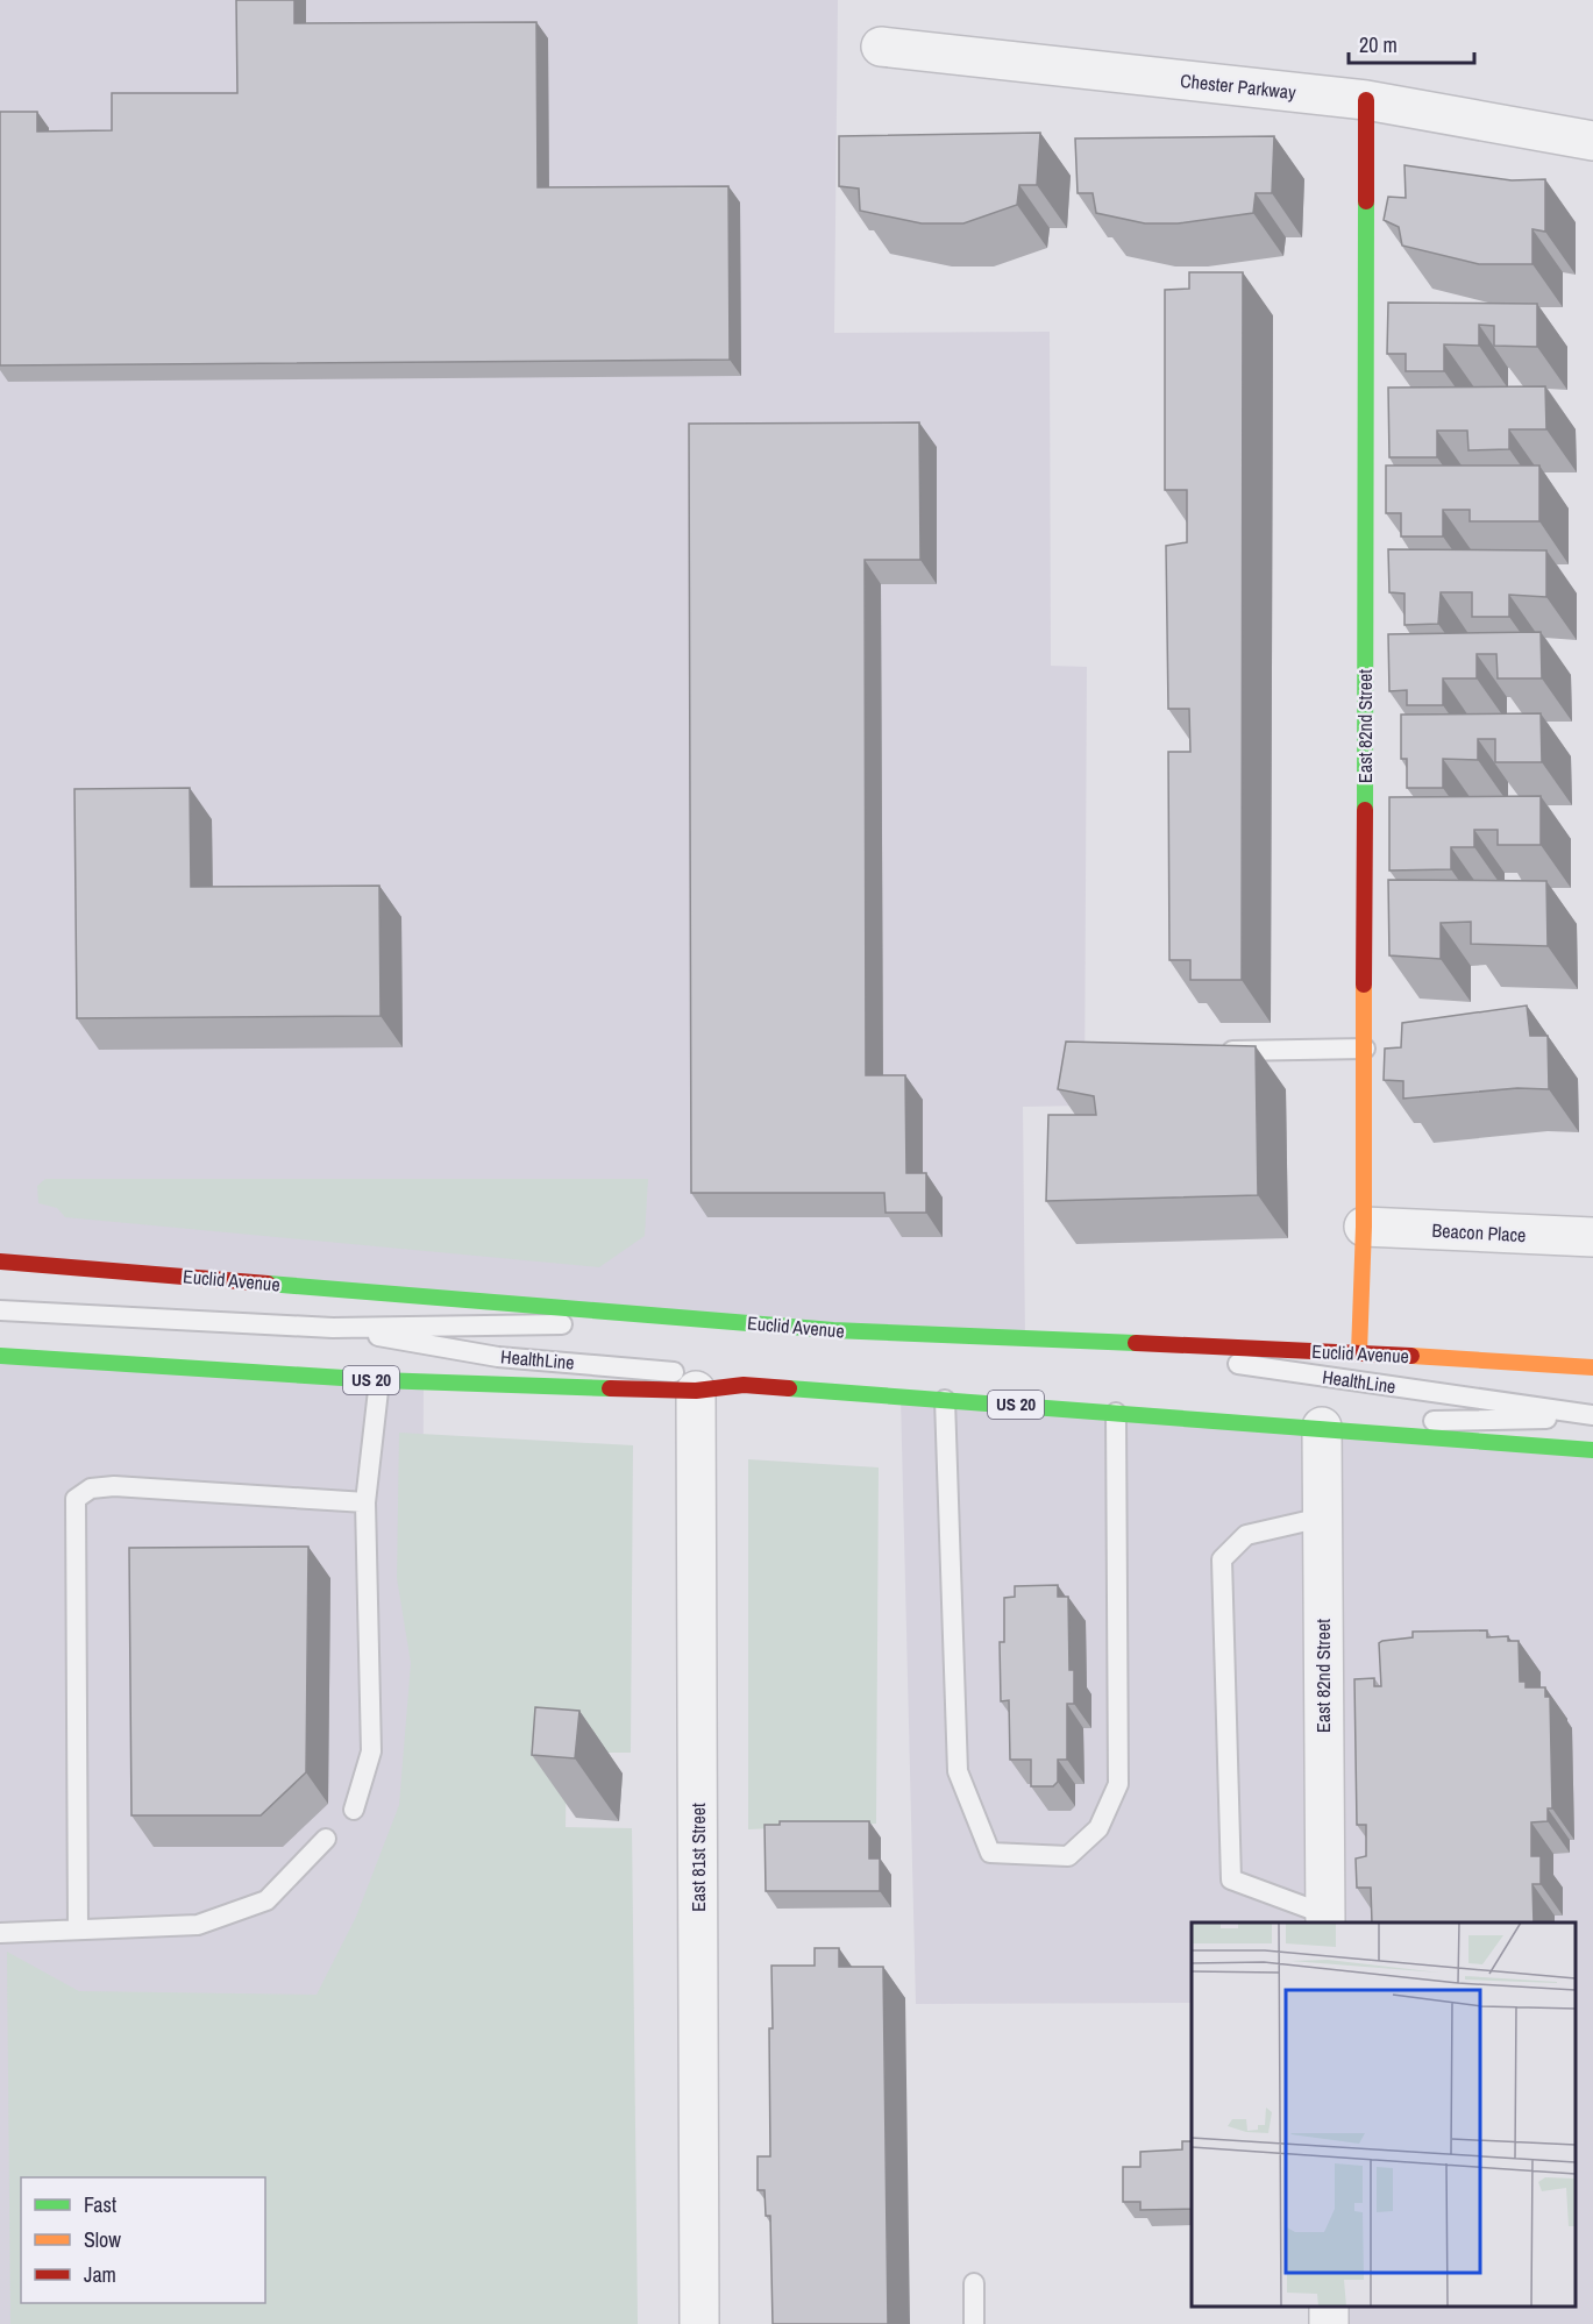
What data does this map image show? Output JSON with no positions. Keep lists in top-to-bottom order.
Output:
{
  "streets": {
    "main road": ["East 82nd Street", "Euclid Avenue", "US 20"],
    "street": ["Chester Parkway", "Beacon Place", "East 81st Street"],
    "lane": ["HealthLine"]
  },
  "crossings": [
    ["Chester Parkway", "East 82nd Street"],
    ["East 82nd Street", "Beacon Place"],
    ["East 82nd Street", "Euclid Avenue"],
    ["East 82nd Street", "HealthLine"],
    ["East 82nd Street", "US 20"],
    ["Euclid Avenue", "HealthLine"],
    ["HealthLine", "US 20"],
    ["US 20", "East 81st Street"]
  ],
  "legend": ["Fast", "Slow", "Jam"],
  "scale_bar": "20 m"
}
